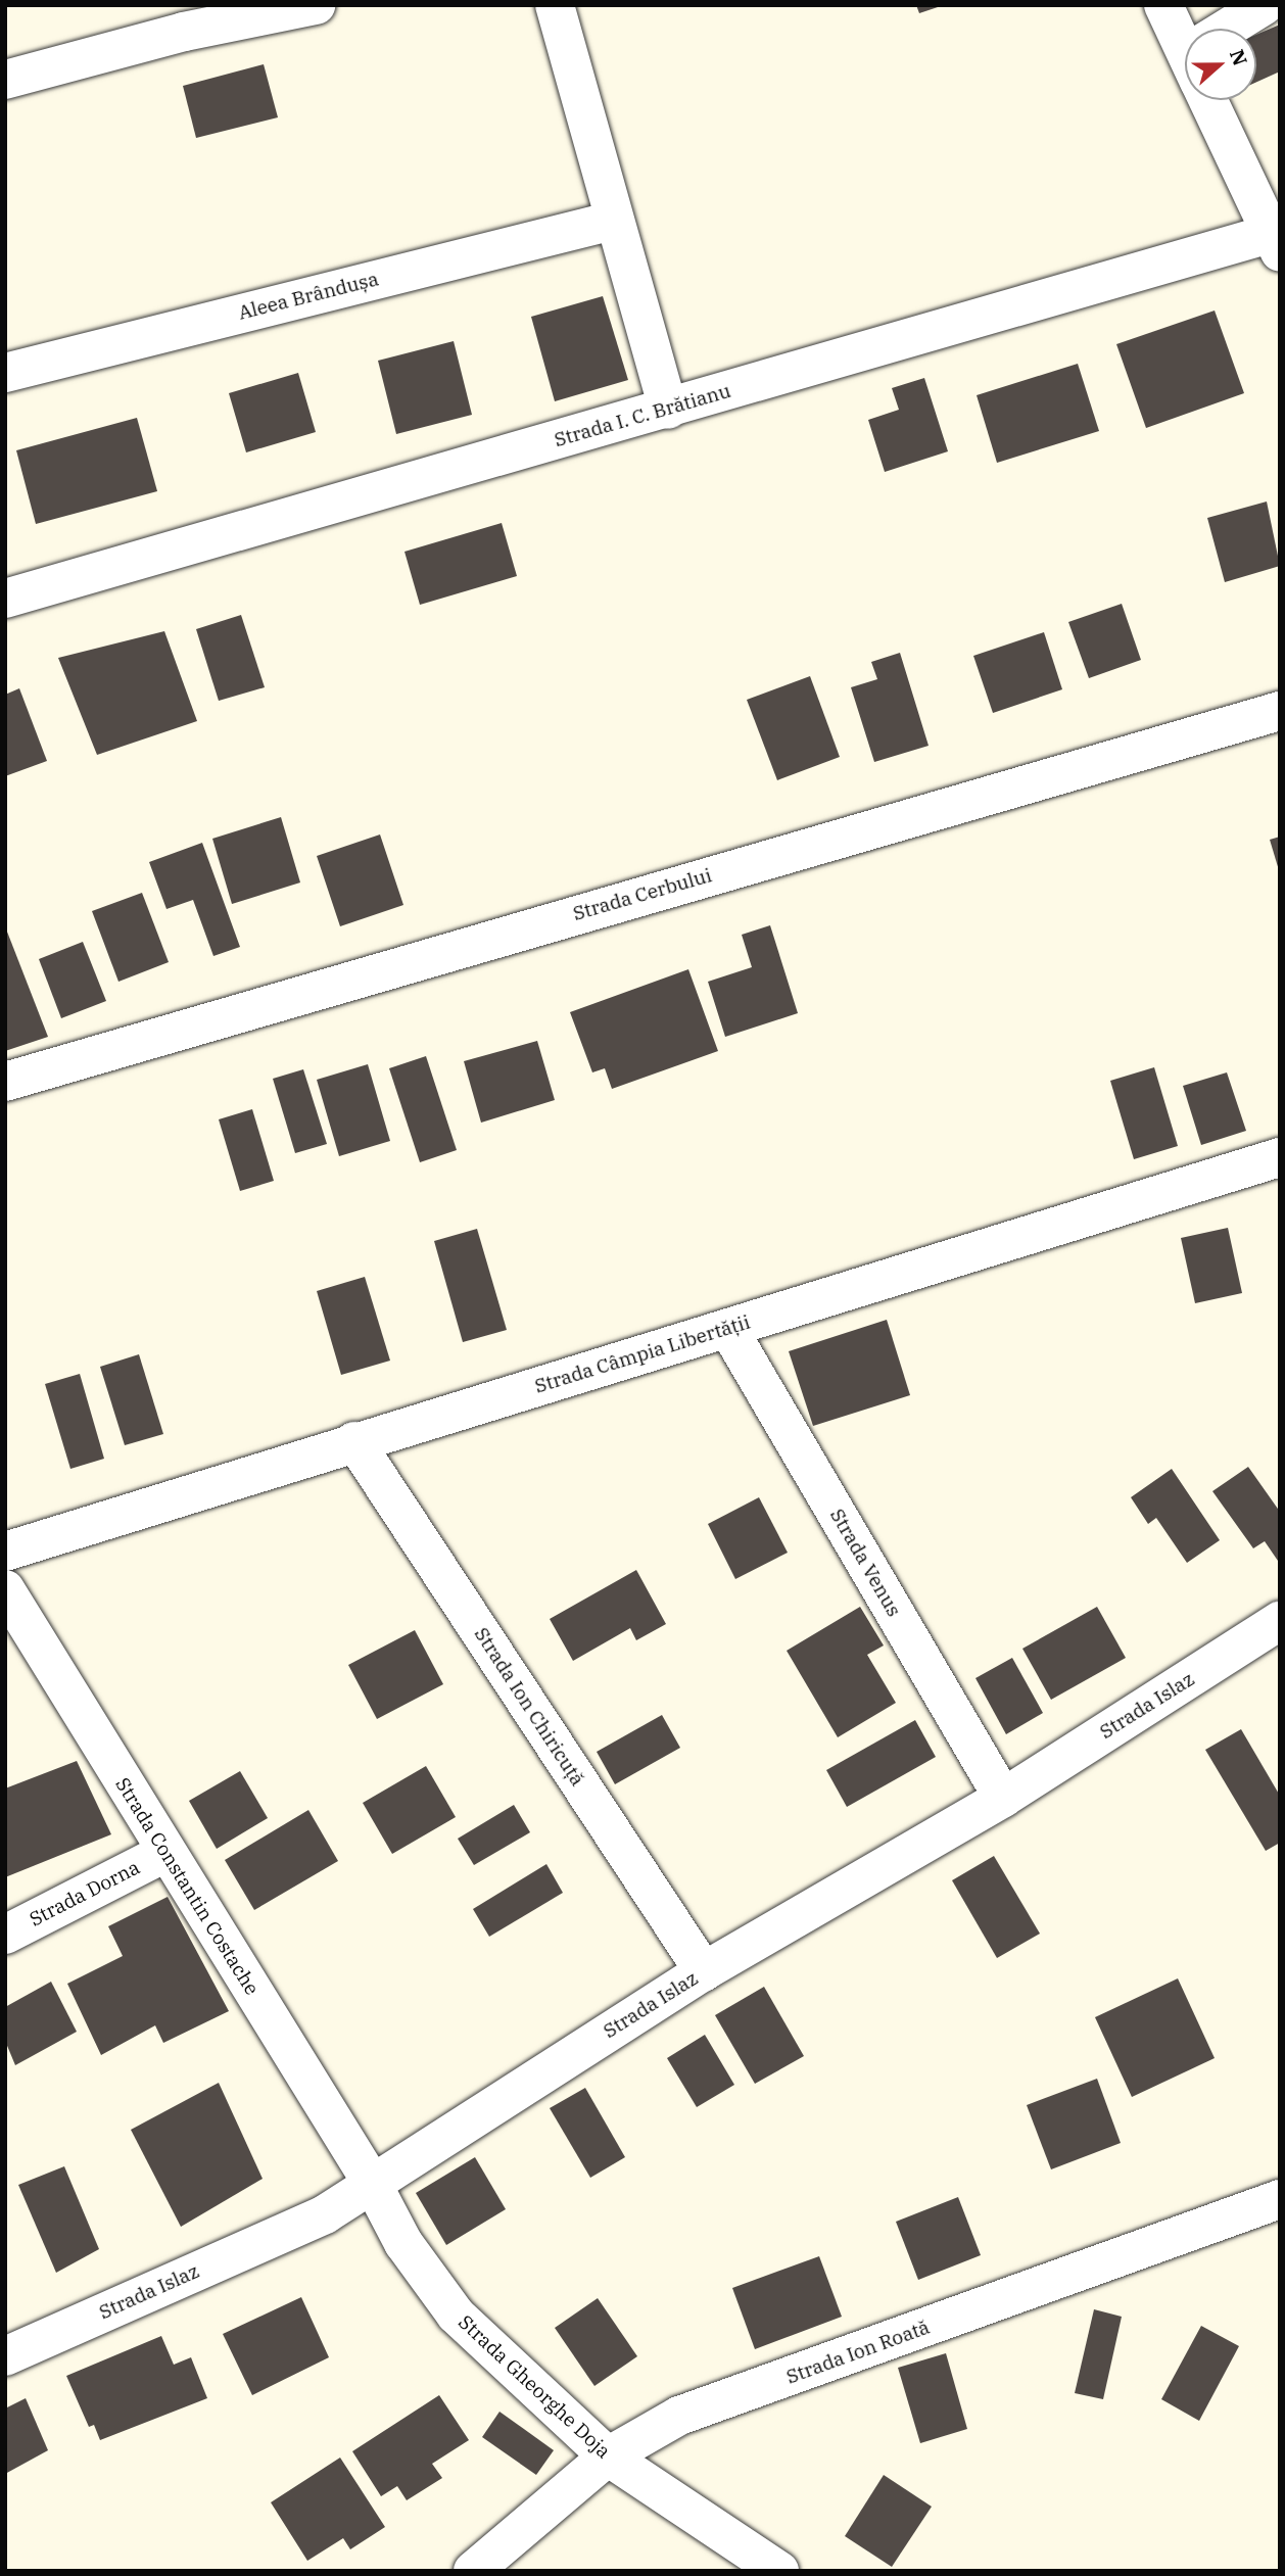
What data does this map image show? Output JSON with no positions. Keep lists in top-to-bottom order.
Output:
{
  "streets": {
    "street": [
      "Aleea Brândușa",
      "Strada I. C. Brătianu",
      "Strada Cerbului",
      "Strada Câmpia Libertății",
      "Strada Venus",
      "Strada Islaz",
      "Strada Ion Chiricuță",
      "Strada Constantin Costache",
      "Strada Dorna",
      "Strada Ion Roată",
      "Strada Gheorghe Doja"
    ]
  },
  "crossings": [
    ["Strada Câmpia Libertății", "Strada Venus"],
    ["Strada Câmpia Libertății", "Strada Ion Chiricuță"],
    ["Strada Venus", "Strada Islaz"],
    ["Strada Islaz", "Strada Ion Chiricuță"],
    ["Strada Islaz", "Strada Constantin Costache"],
    ["Strada Islaz", "Strada Gheorghe Doja"],
    ["Strada Constantin Costache", "Strada Dorna"],
    ["Strada Constantin Costache", "Strada Gheorghe Doja"],
    ["Strada Ion Roată", "Strada Gheorghe Doja"]
  ],
  "north": "right"
}
